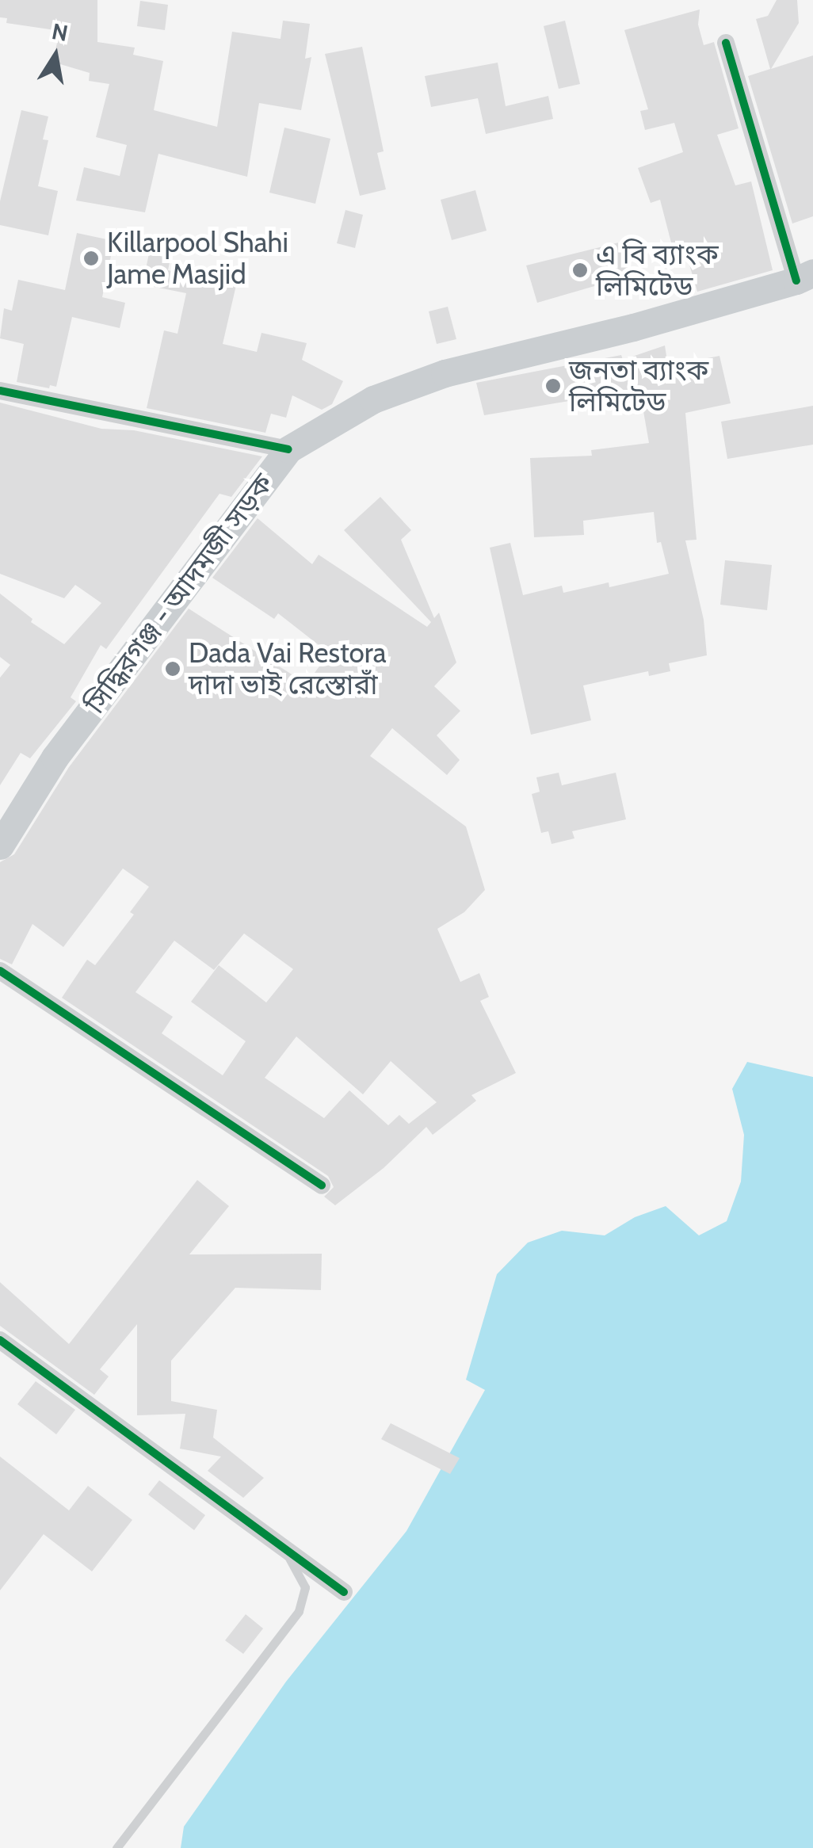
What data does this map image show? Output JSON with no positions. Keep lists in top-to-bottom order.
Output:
{
  "streets": {
    "main road": ["সিদ্ধিরগঞ্জ - আদমজী সড়ক"]
  },
  "places": [
    "Killarpool Shahi Jame Masjid",
    "এ বি ব্যাংক লিমিটেড",
    "জনতা ব্যাংক লিমিটেড",
    "Dada Vai Restora দাদা ভাই রেস্তোরাঁ"
  ],
  "north": "top"
}
